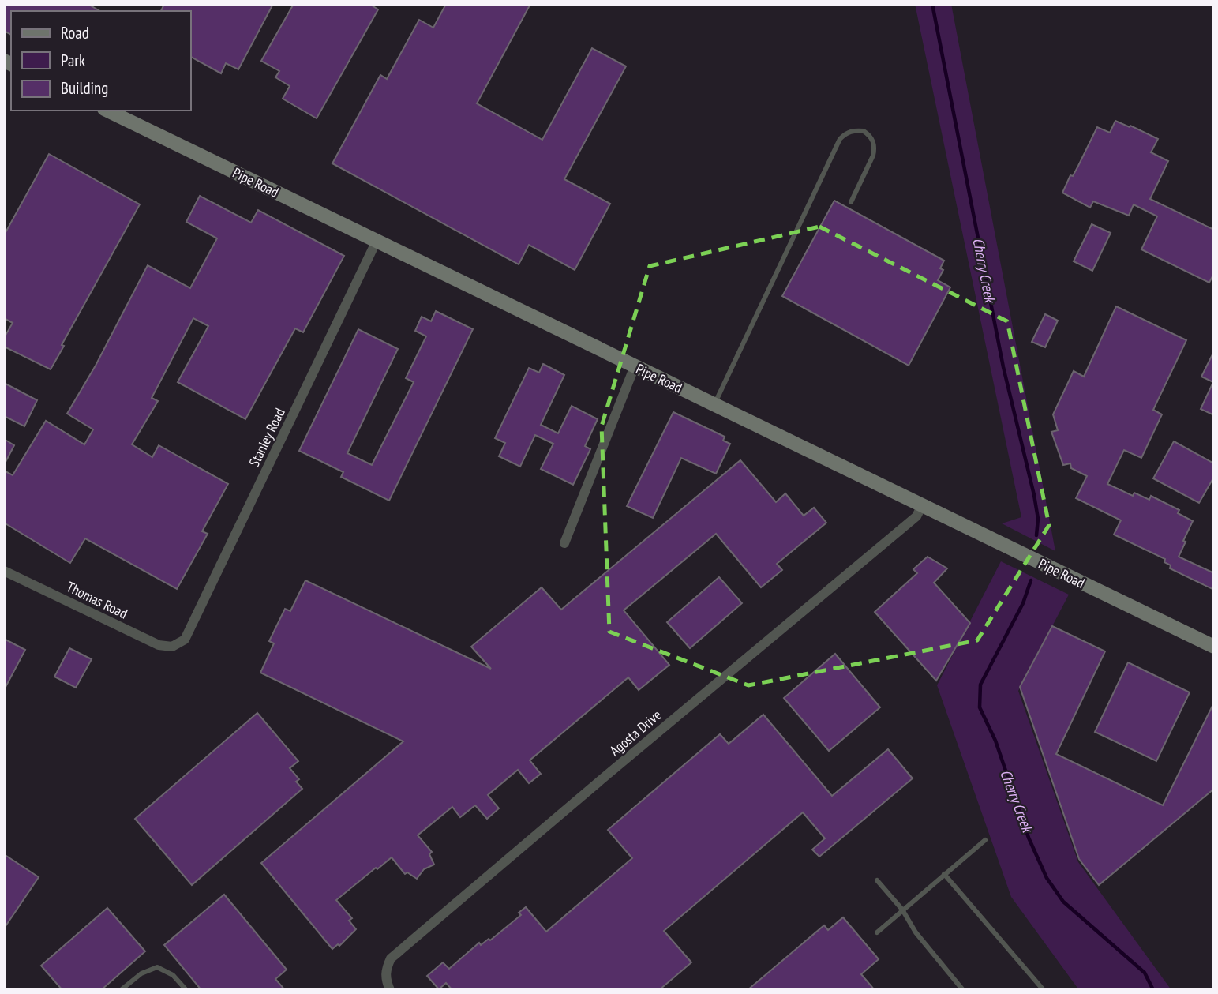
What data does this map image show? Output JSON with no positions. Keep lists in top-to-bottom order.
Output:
{
  "streets": {
    "street": [
      "Pipe Road",
      "Stanley Road",
      "Thomas Road",
      "Agosta Drive"
    ]
  },
  "crossings": [
    ["Pipe Road", "Stanley Road"],
    ["Pipe Road", "Agosta Drive"],
    ["Stanley Road", "Thomas Road"]
  ],
  "water": ["Cherry Creek"],
  "legend": ["Road", "Park", "Building"]
}
